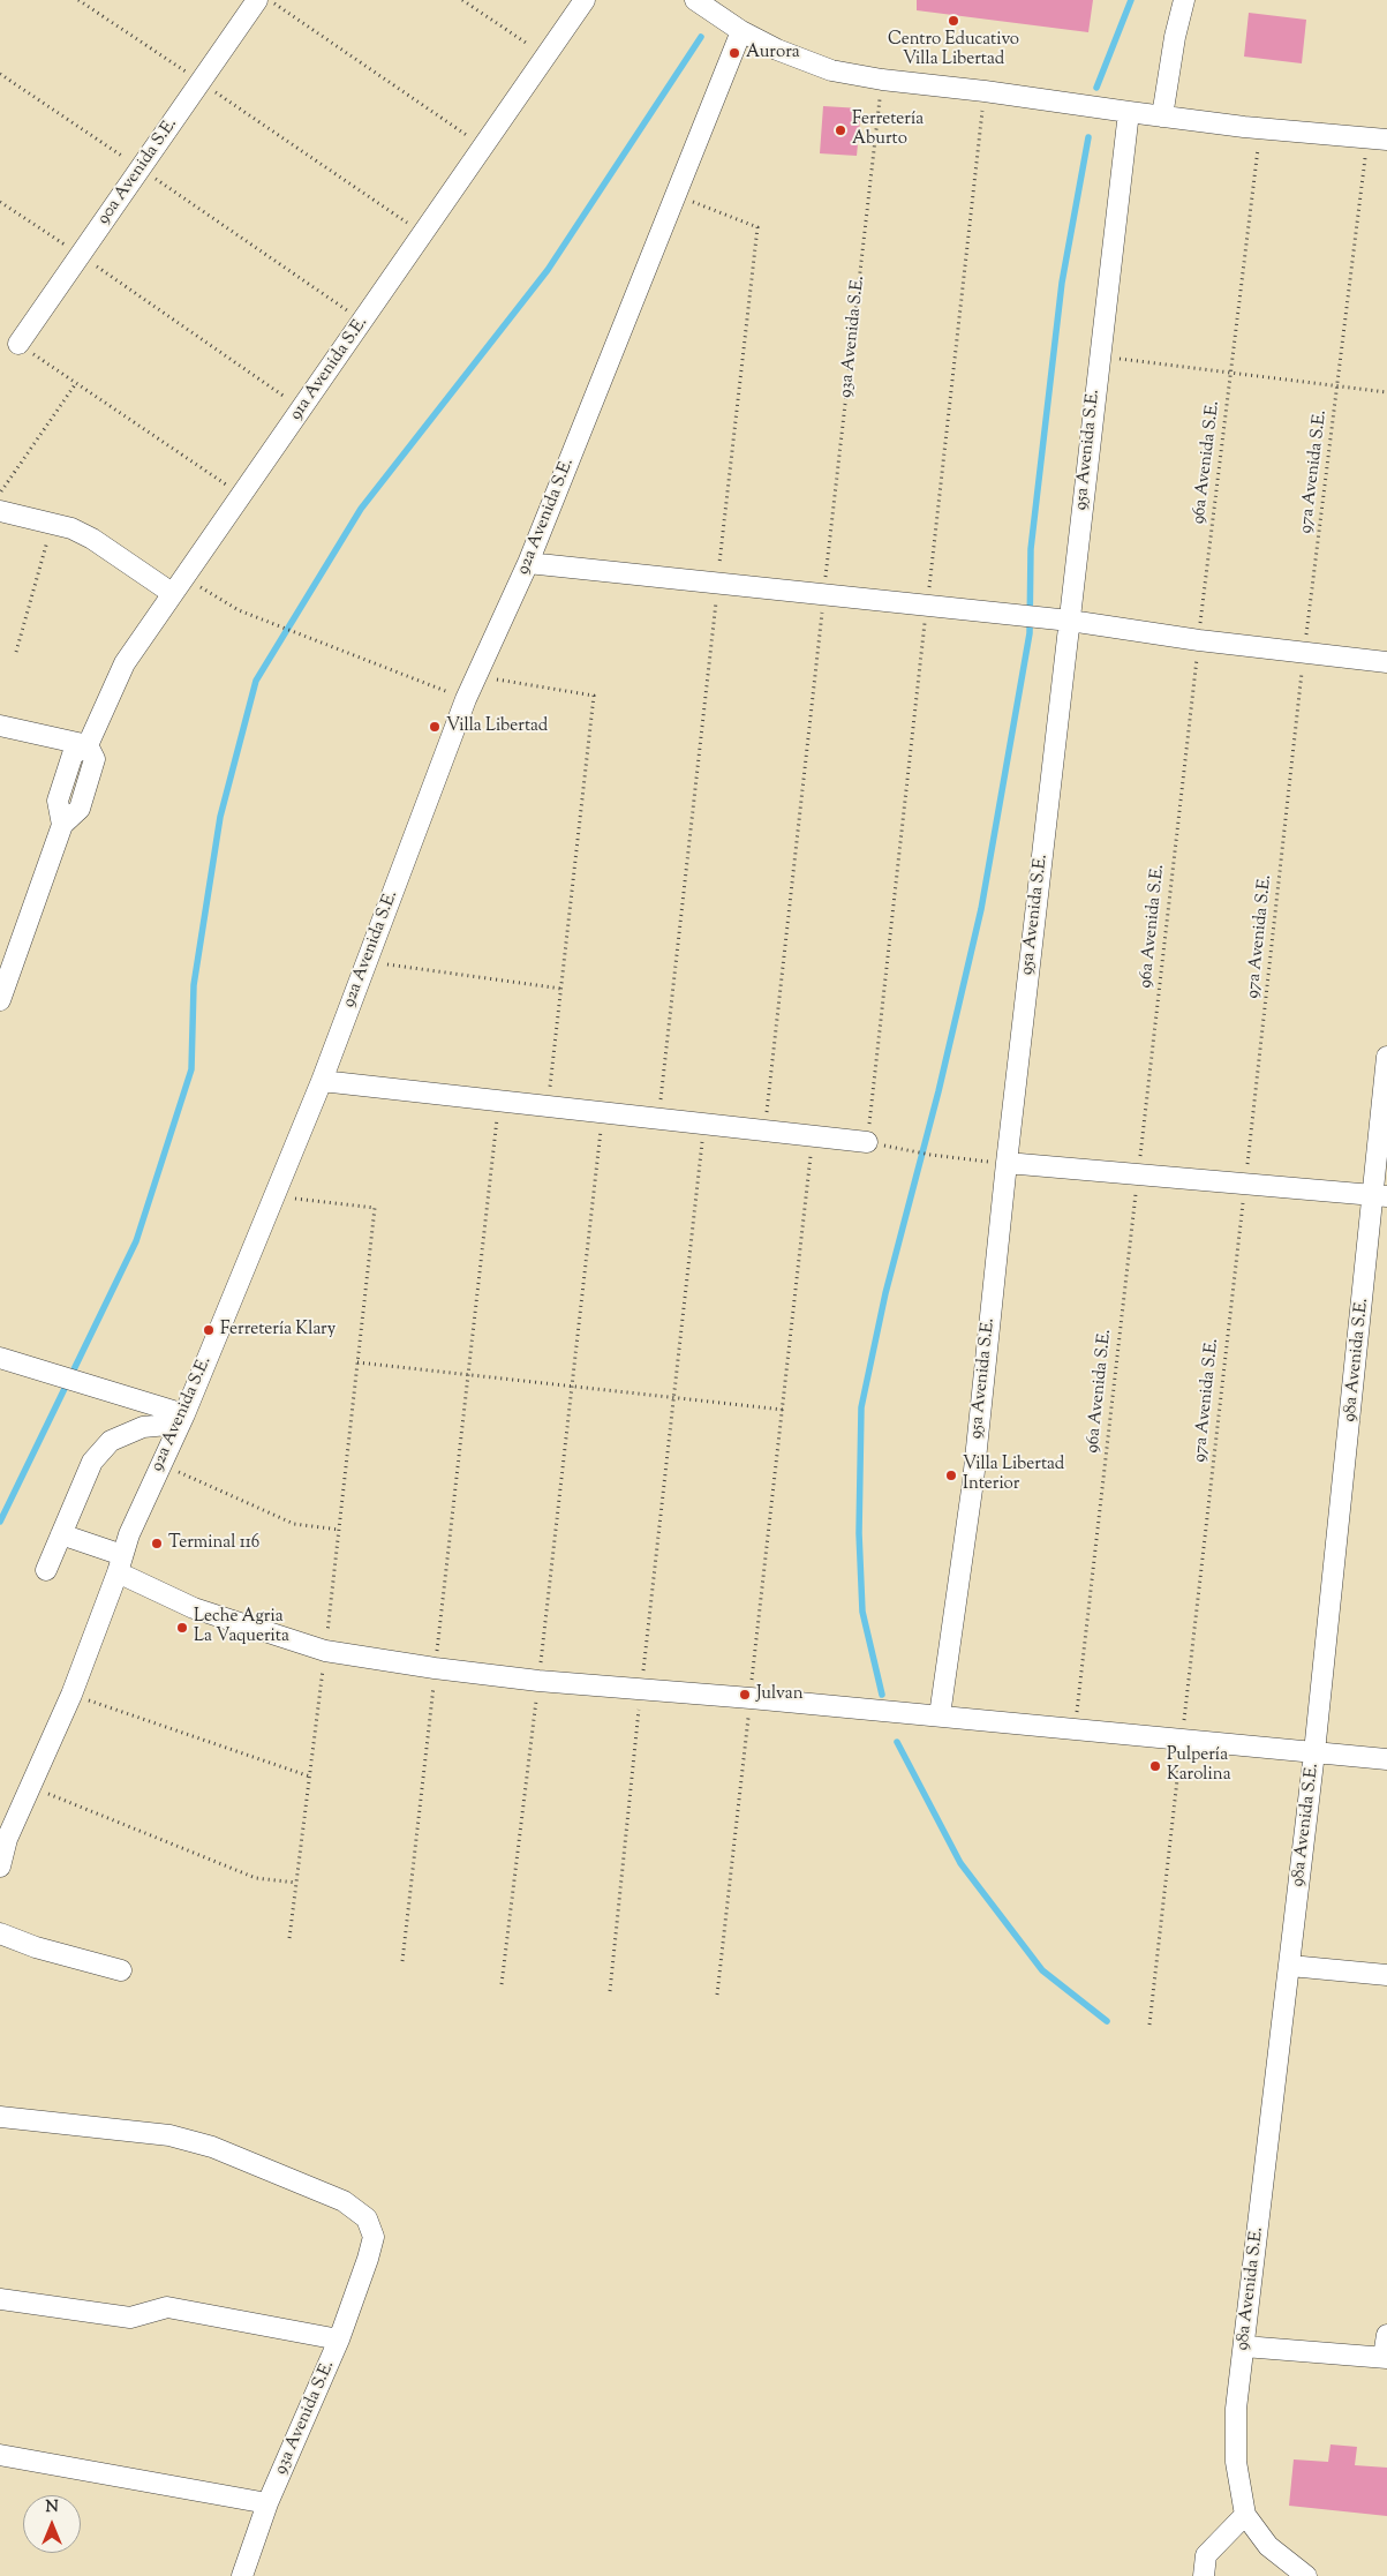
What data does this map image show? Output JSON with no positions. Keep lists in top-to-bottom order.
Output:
{
  "streets": {
    "street": [
      "90a Avenida S.E.",
      "93a Avenida S.E.",
      "91a Avenida S.E.",
      "95a Avenida S.E.",
      "92a Avenida S.E.",
      "98a Avenida S.E."
    ],
    "path": ["96a Avenida S.E.", "97a Avenida S.E."]
  },
  "places": [
    "Centro Educativo Villa Libertad",
    "Aurora",
    "Ferretería Aburto",
    "Villa Libertad",
    "Ferretería Klary",
    "Villa Libertad Interior",
    "Terminal 116",
    "Leche Agria La Vaquerita",
    "Julvan",
    "Pulpería Karolina"
  ],
  "north": "top"
}
